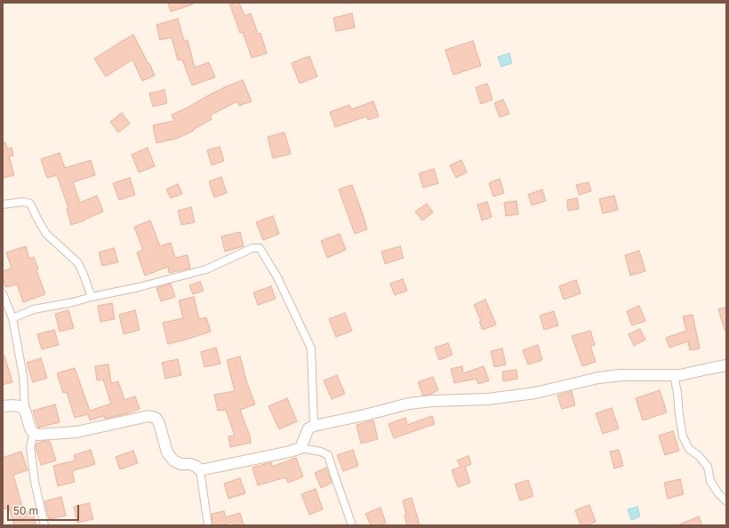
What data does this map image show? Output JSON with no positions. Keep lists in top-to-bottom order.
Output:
{
  "scale_bar": "50 m"
}
